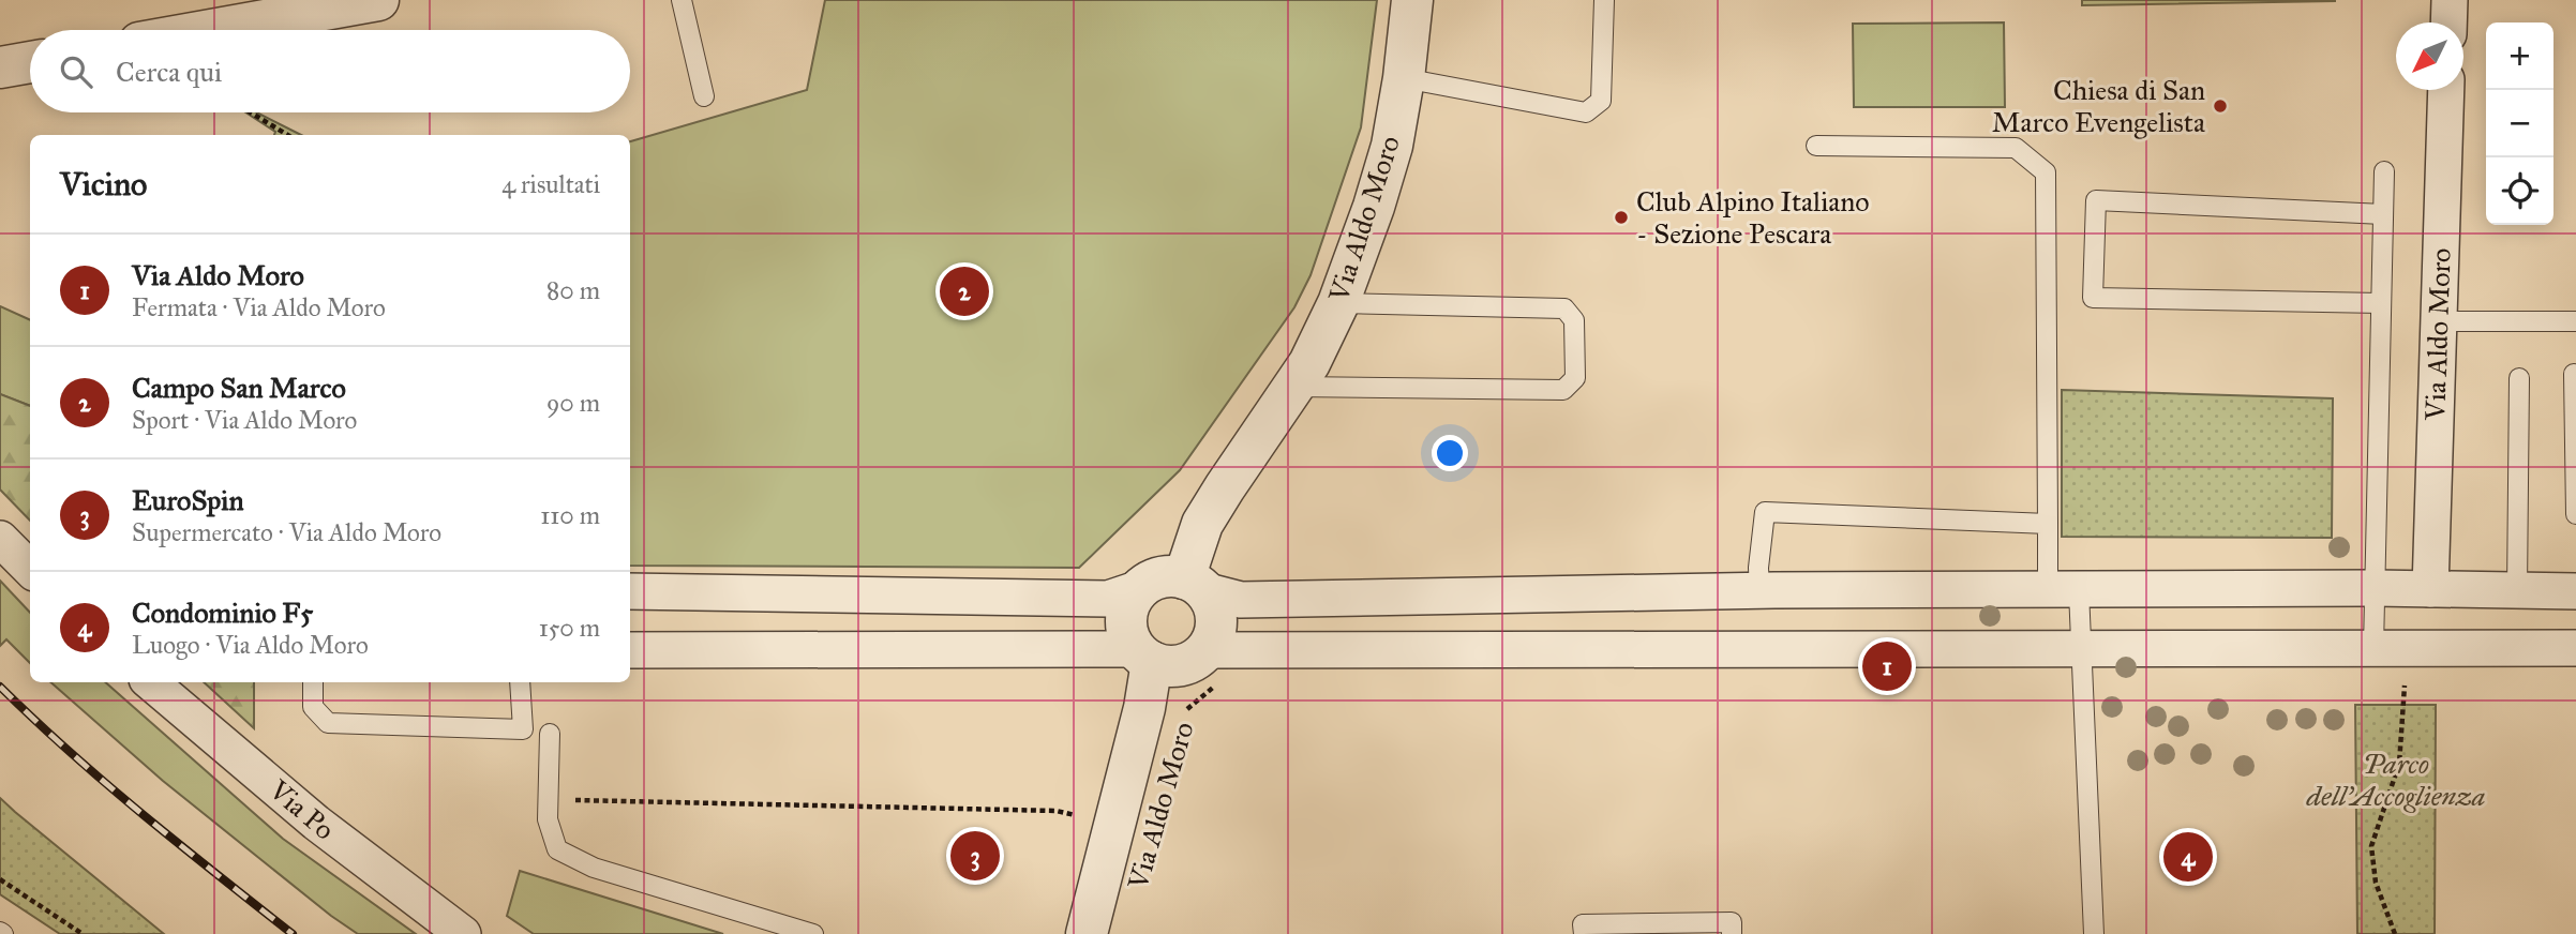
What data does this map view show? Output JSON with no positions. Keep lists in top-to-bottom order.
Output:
{
  "streets": {
    "street": ["Via Aldo Moro", "Via Po"]
  },
  "parks": ["Parco dell'Accoglienza"],
  "places": ["Chiesa di San Marco Evengelista", "Club Alpino Italiano - Sezione Pescara"],
  "north": "bottom left",
  "page": {
    "map_buttons": ["+", "−"],
    "search": "Cerca qui",
    "heading": ["Vicino", "4 risultati"],
    "list": [
      {
        "mark": "1",
        "name": "Via Aldo Moro",
        "note": "Fermata · Via Aldo Moro",
        "value": "80 m"
      },
      {
        "mark": "2",
        "name": "Campo San Marco",
        "note": "Sport · Via Aldo Moro",
        "value": "90 m"
      },
      {
        "mark": "3",
        "name": "EuroSpin",
        "note": "Supermercato · Via Aldo Moro",
        "value": "110 m"
      },
      {
        "mark": "4",
        "name": "Condominio F5",
        "note": "Luogo · Via Aldo Moro",
        "value": "150 m"
      }
    ],
    "pins": [
      "2",
      "1",
      "3",
      "4"
    ]
  }
}
